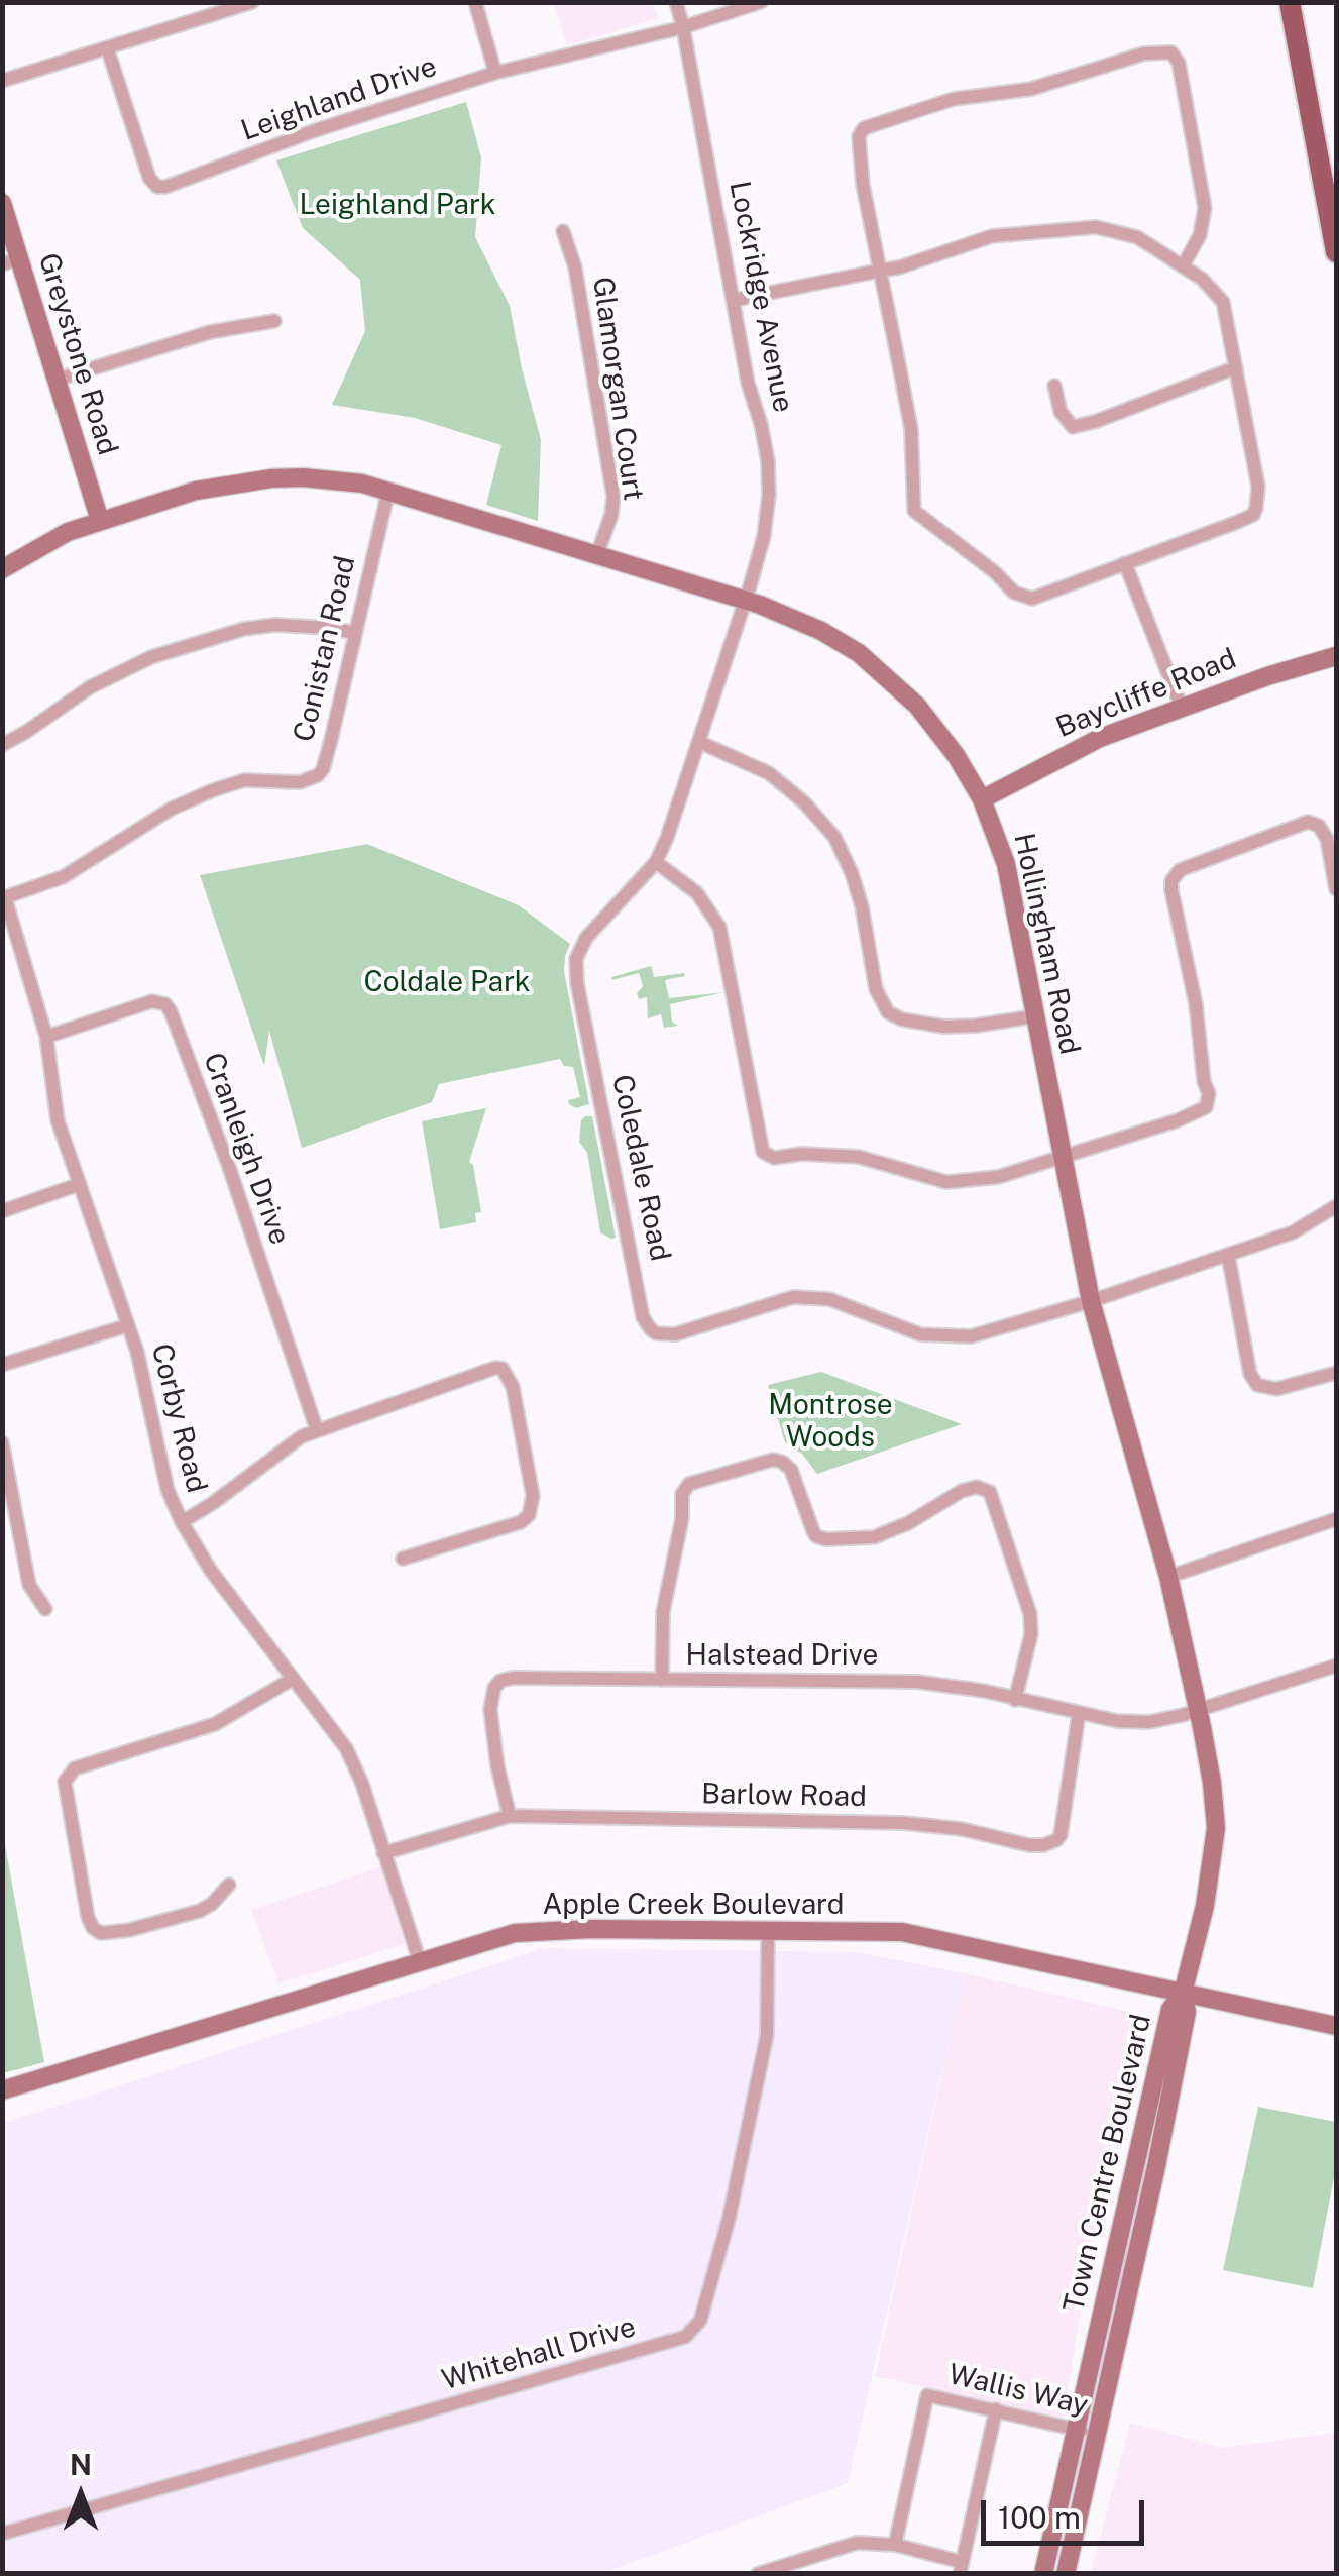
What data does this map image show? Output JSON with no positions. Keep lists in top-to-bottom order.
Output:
{
  "streets": {
    "street": [
      "Leighland Drive",
      "Lockridge Avenue",
      "Greystone Road",
      "Glamorgan Court",
      "Conistan Road",
      "Baycliffe Road",
      "Hollingham Road",
      "Cranleigh Drive",
      "Coledale Road",
      "Corby Road",
      "Halstead Drive",
      "Barlow Road",
      "Apple Creek Boulevard",
      "Town Centre Boulevard",
      "Whitehall Drive",
      "Wallis Way"
    ]
  },
  "crossings": [
    ["Leighland Drive", "Lockridge Avenue"],
    ["Lockridge Avenue", "Hollingham Road"],
    ["Lockridge Avenue", "Coledale Road"],
    ["Greystone Road", "Hollingham Road"],
    ["Glamorgan Court", "Hollingham Road"],
    ["Conistan Road", "Hollingham Road"],
    ["Conistan Road", "Corby Road"],
    ["Baycliffe Road", "Hollingham Road"],
    ["Hollingham Road", "Coledale Road"],
    ["Hollingham Road", "Halstead Drive"],
    ["Hollingham Road", "Apple Creek Boulevard"],
    ["Hollingham Road", "Town Centre Boulevard"],
    ["Cranleigh Drive", "Corby Road"],
    ["Corby Road", "Barlow Road"],
    ["Corby Road", "Apple Creek Boulevard"],
    ["Halstead Drive", "Barlow Road"],
    ["Apple Creek Boulevard", "Town Centre Boulevard"],
    ["Apple Creek Boulevard", "Whitehall Drive"],
    ["Town Centre Boulevard", "Wallis Way"]
  ],
  "parks": ["Leighland Park", "Coldale Park", "Montrose Woods"],
  "scale_bar": "100 m",
  "north": "top"
}
